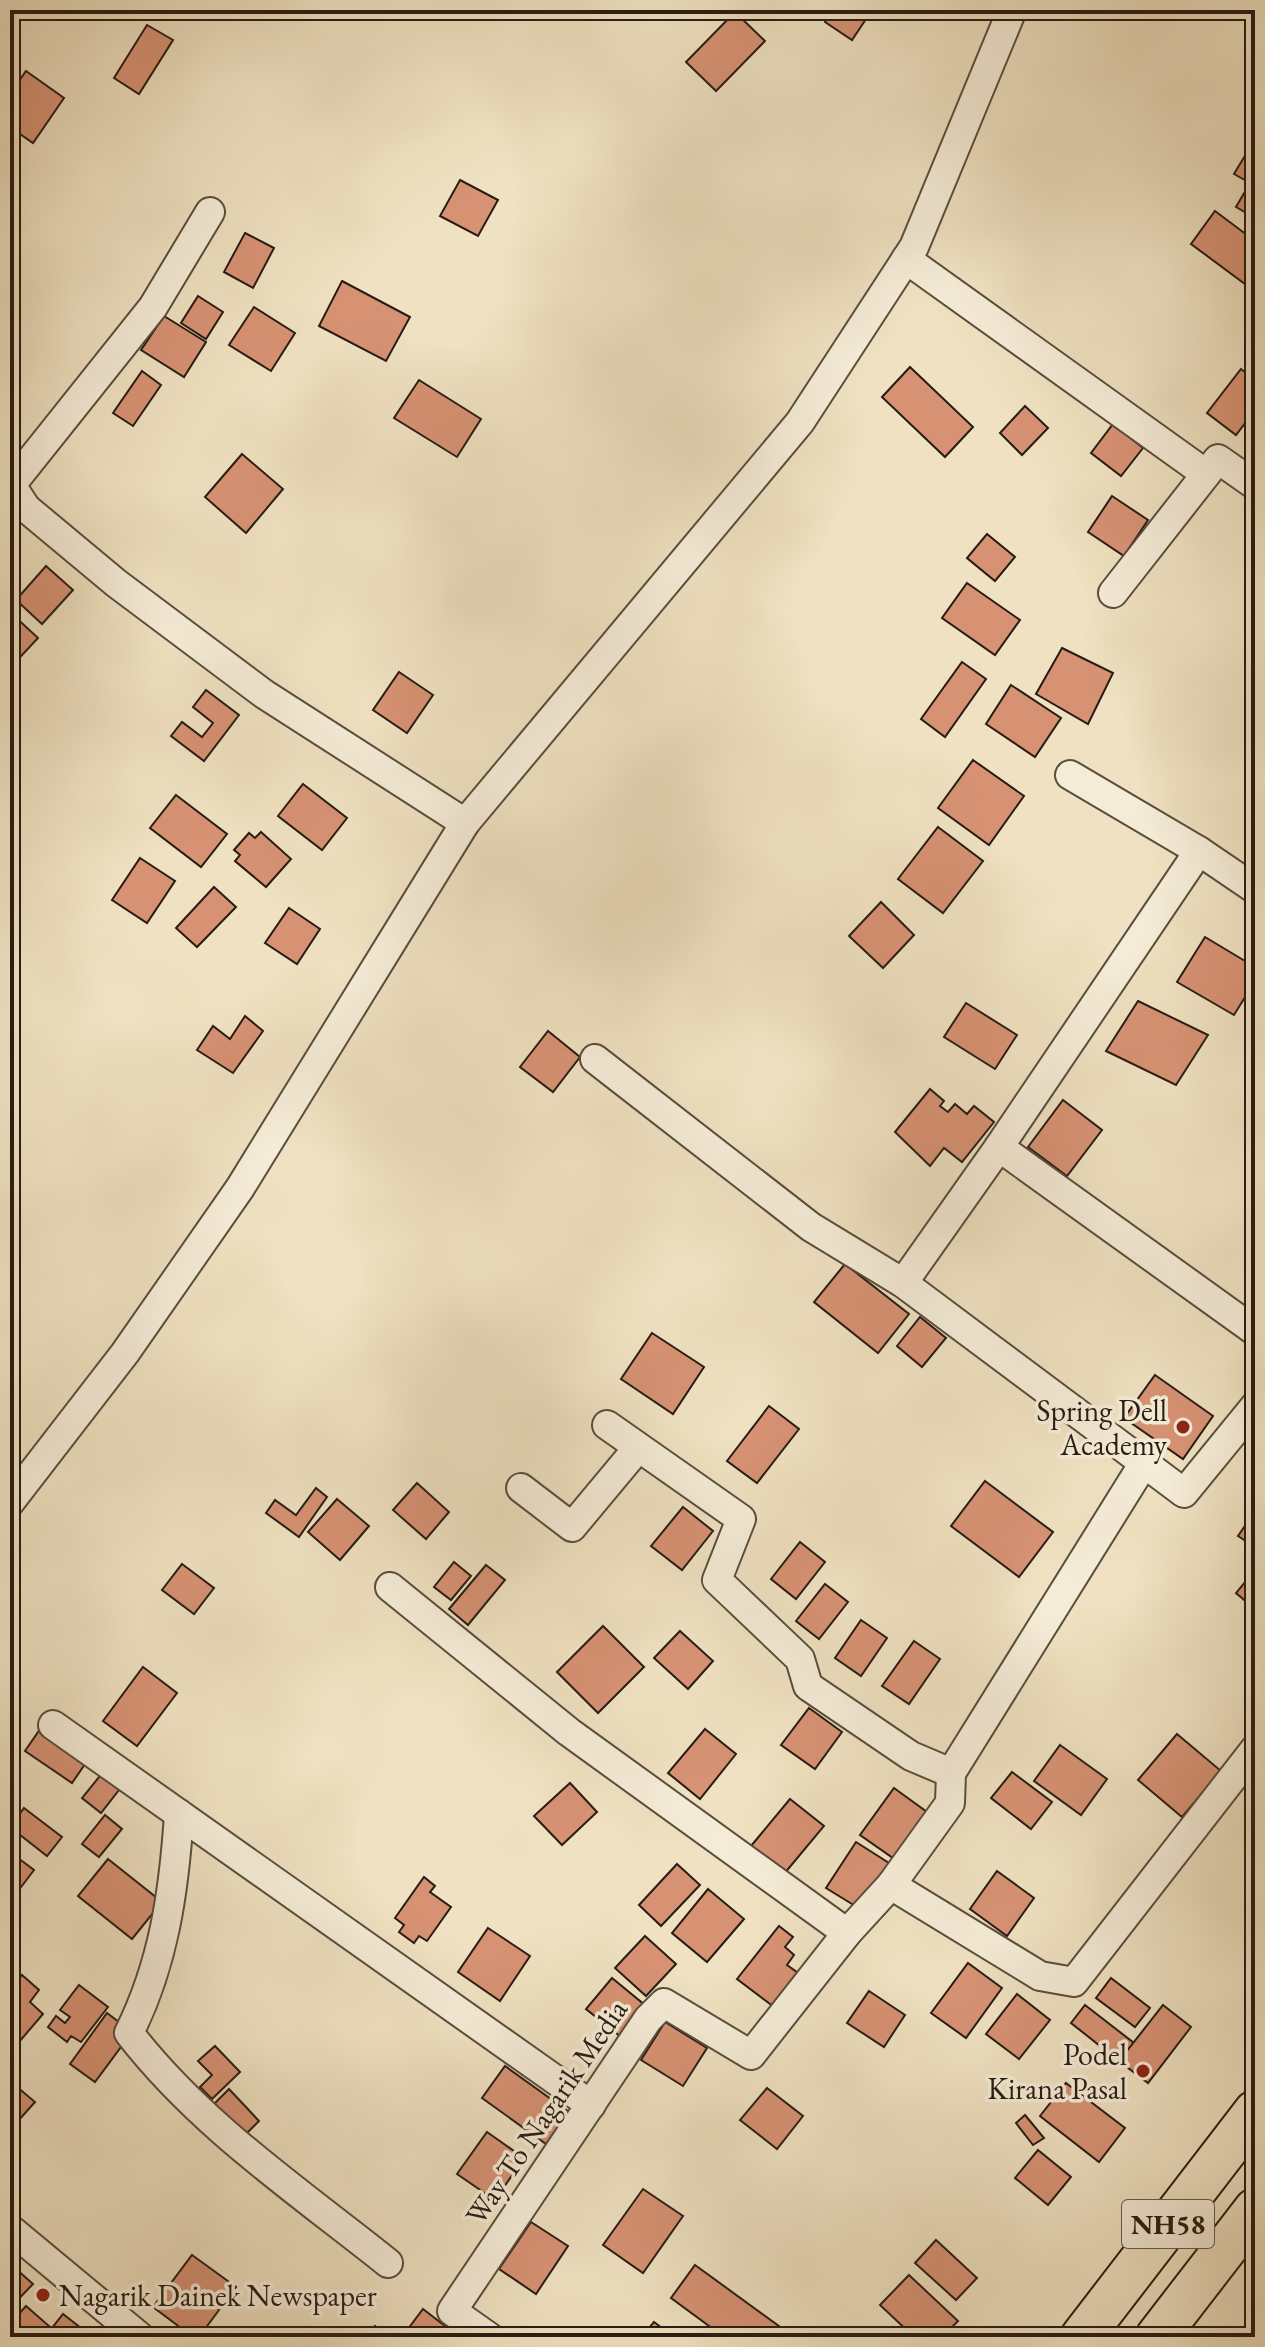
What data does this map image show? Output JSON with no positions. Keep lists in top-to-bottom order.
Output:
{
  "streets": {
    "highway": ["NH58"],
    "street": ["Way To Nagarik Media"]
  },
  "places": ["Spring Dell Academy", "Podel Kirana Pasal", "Nagarik Dainek Newspaper"]
}
